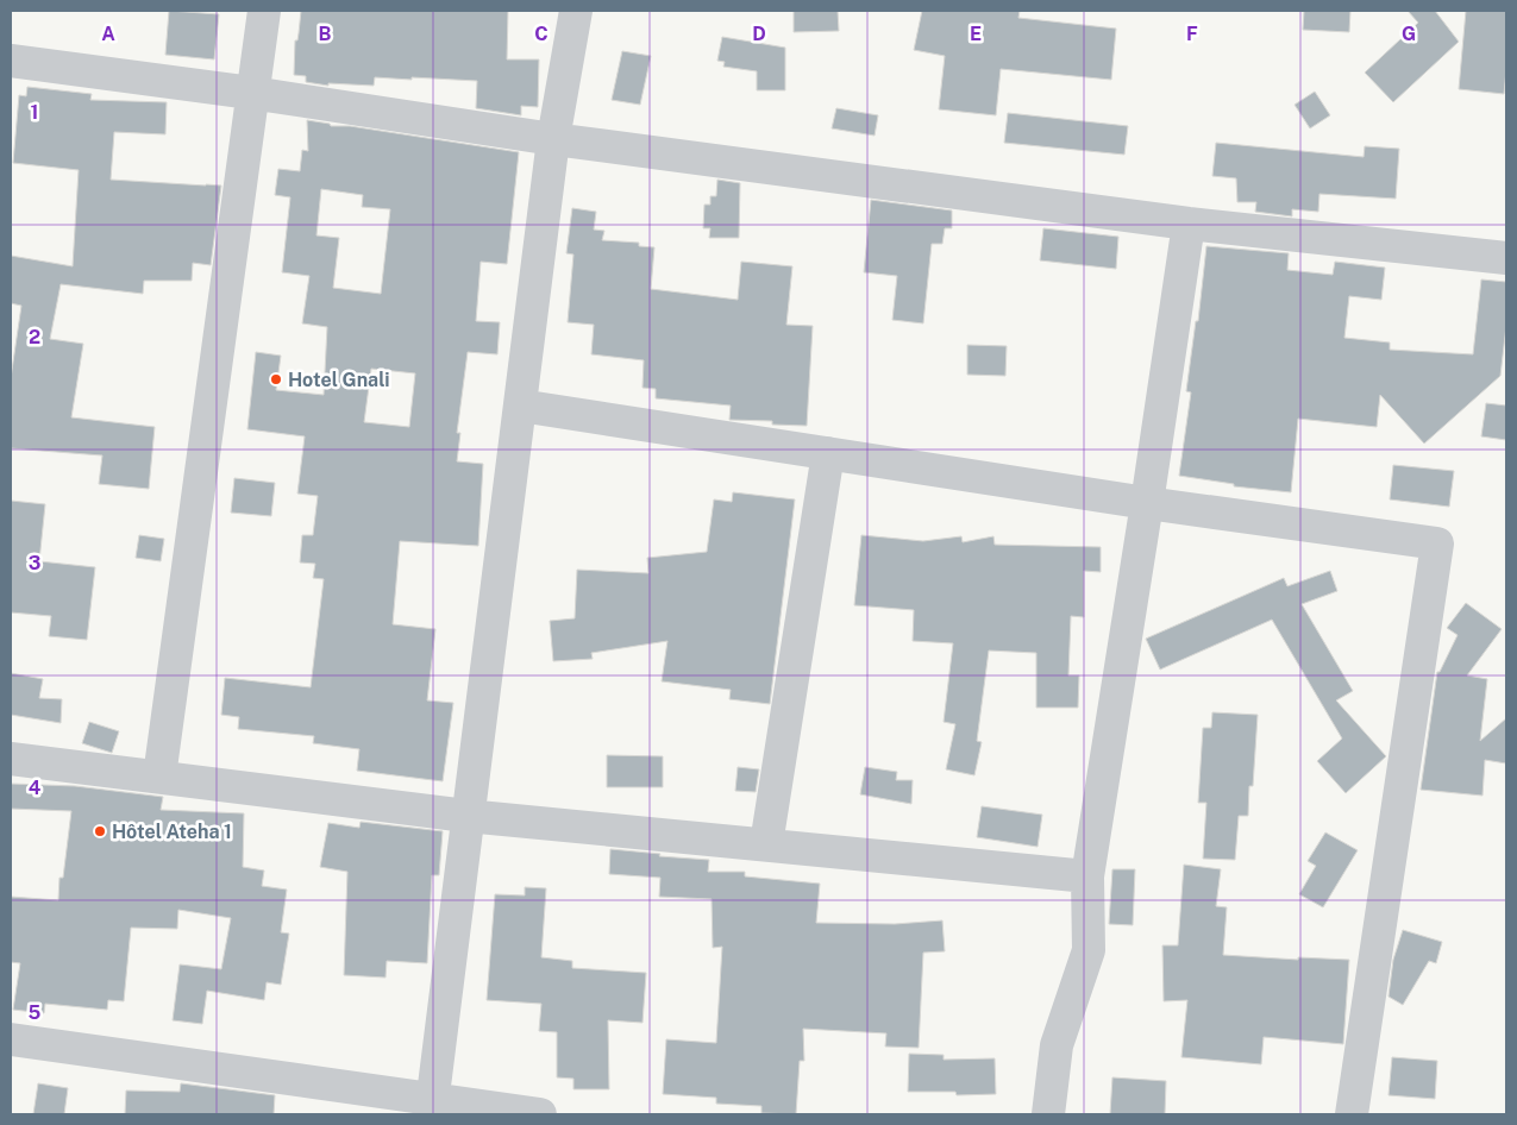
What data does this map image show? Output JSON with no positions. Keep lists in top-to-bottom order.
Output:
{
  "places": ["Hotel Gnali", "Hôtel Ateha 1"],
  "grid": {
    "columns": [
      "A",
      "B",
      "C",
      "D",
      "E",
      "F",
      "G"
    ],
    "rows": [
      "1",
      "2",
      "3",
      "4",
      "5"
    ]
  }
}
